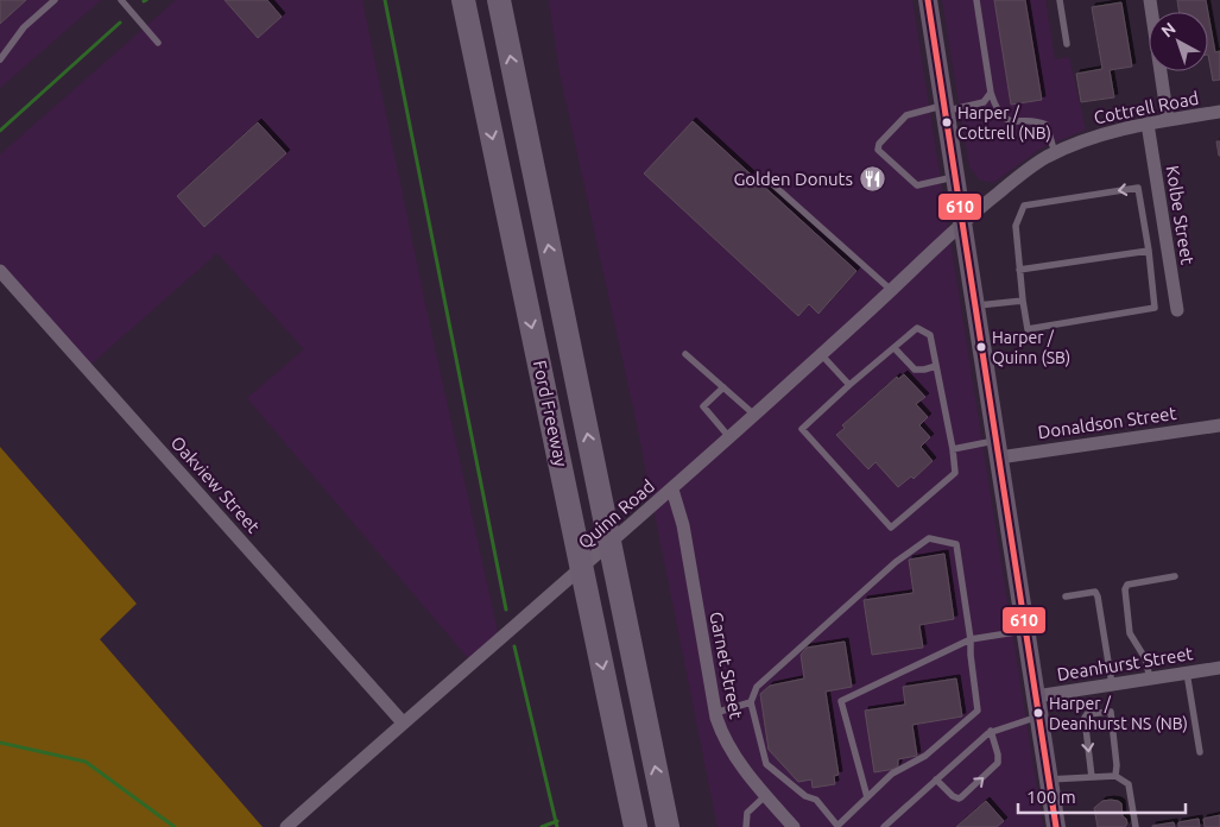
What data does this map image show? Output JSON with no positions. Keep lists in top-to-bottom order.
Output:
{
  "streets": {
    "highway": ["Ford Freeway"],
    "street": [
      "Cottrell Road",
      "Kolbe Street",
      "Donaldson Street",
      "Oakview Street",
      "Quinn Road",
      "Deanhurst Street",
      "Garnet Street"
    ]
  },
  "crossings": [
    ["Cottrell Road", "Kolbe Street"],
    ["Cottrell Road", "Quinn Road"],
    ["Oakview Street", "Quinn Road"],
    ["Quinn Road", "Garnet Street"]
  ],
  "places": {
    "other": ["Harper / Cottrell (NB)", "Harper / Quinn (SB)", "Harper / Deanhurst NS (NB)"],
    "restaurant": ["Golden Donuts"]
  },
  "lines": ["transit line 610"],
  "scale_bar": "100 m",
  "north": "top left"
}
